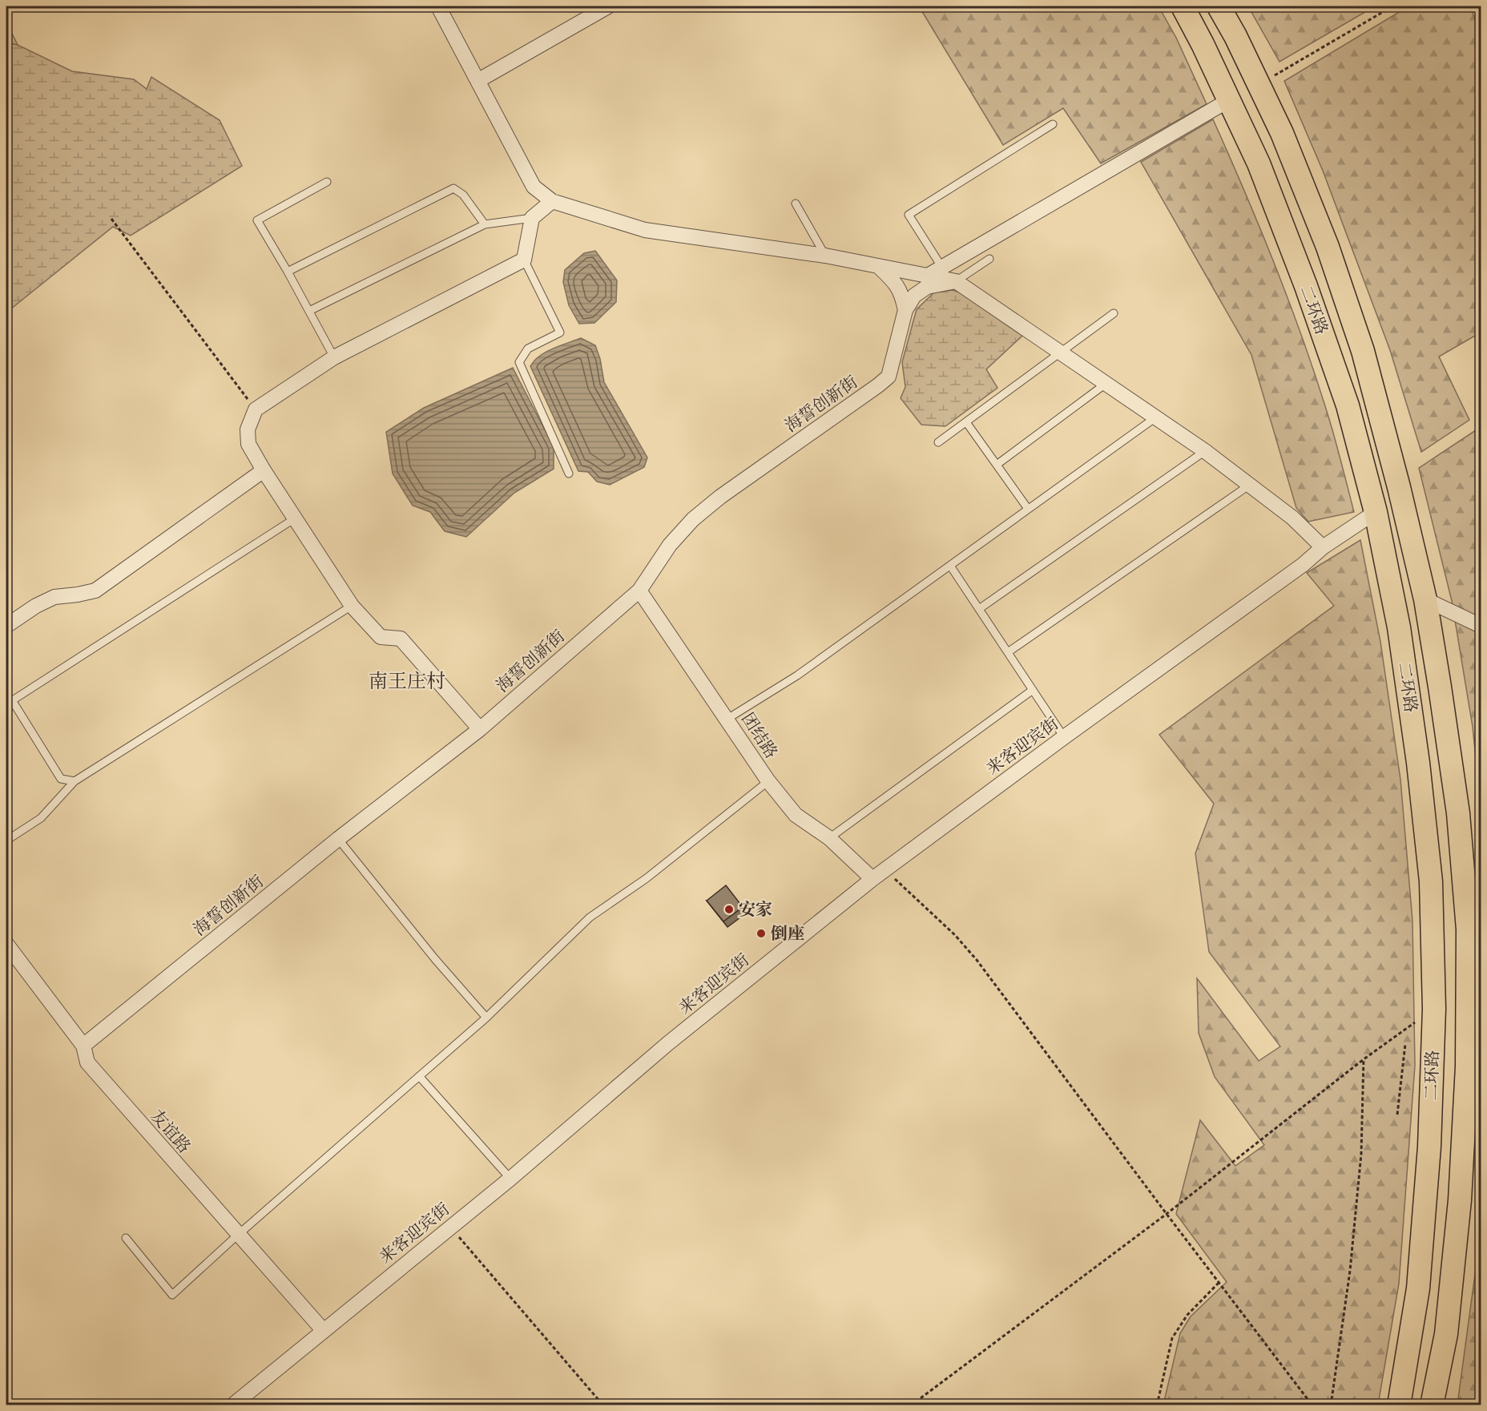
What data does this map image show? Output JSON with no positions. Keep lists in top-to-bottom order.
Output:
{
  "streets": {
    "main road": ["二环路"],
    "street": [
      "海誓创新街",
      "团结路",
      "来客迎宾街",
      "友谊路"
    ]
  },
  "crossings": [
    ["二环路", "来客迎宾街"],
    ["海誓创新街", "团结路"],
    ["海誓创新街", "友谊路"],
    ["团结路", "来客迎宾街"],
    ["来客迎宾街", "友谊路"]
  ],
  "districts": ["南王庄村"],
  "places": ["安家", "倒座"]
}
